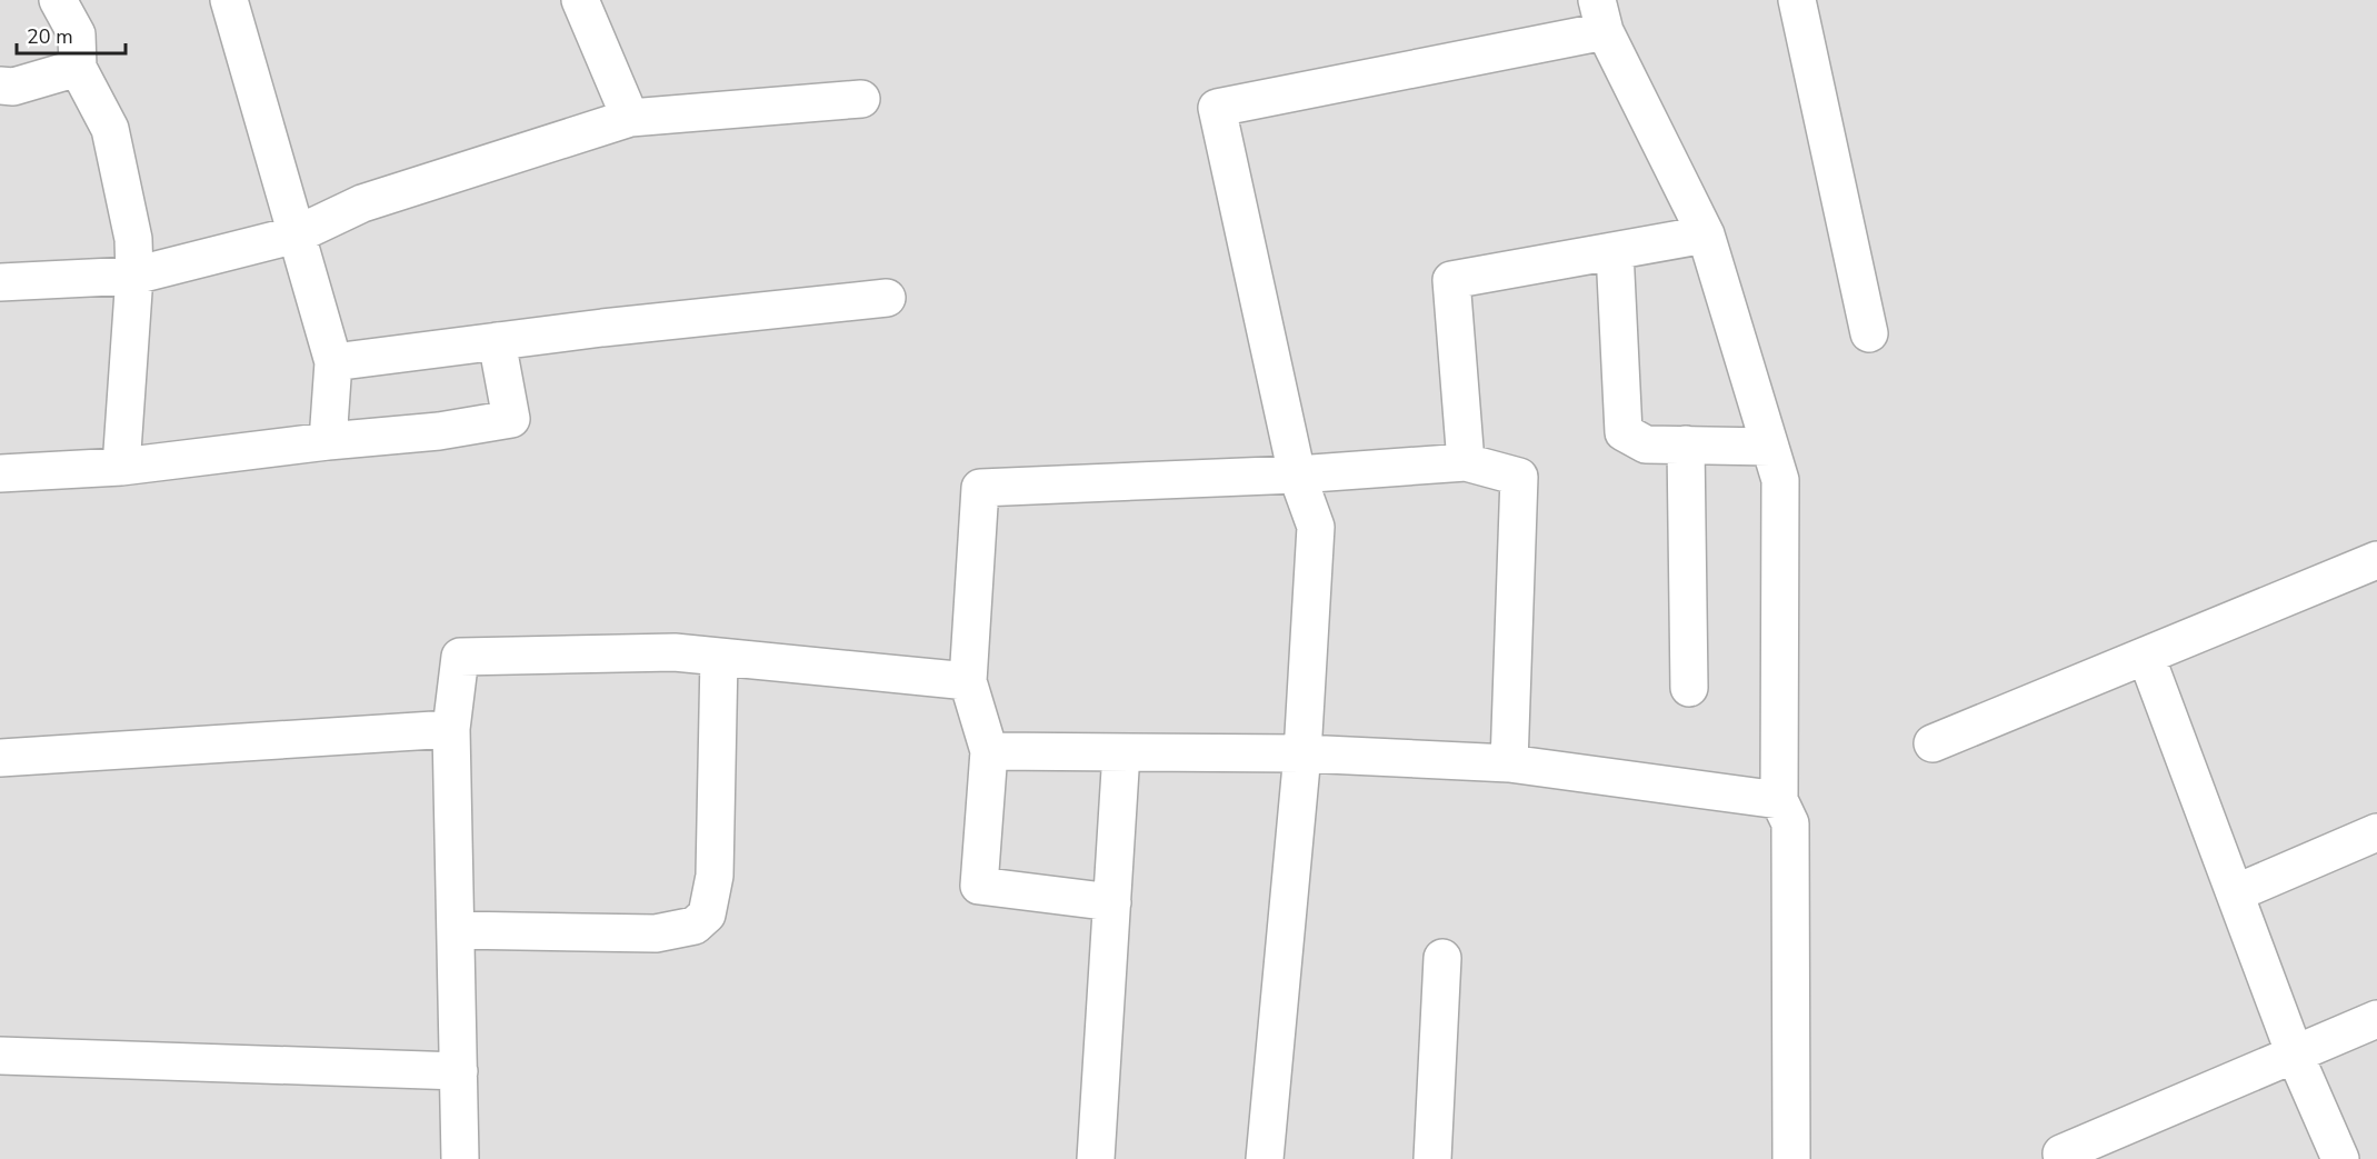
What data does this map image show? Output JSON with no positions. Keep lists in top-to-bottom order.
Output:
{
  "scale_bar": "20 m"
}
